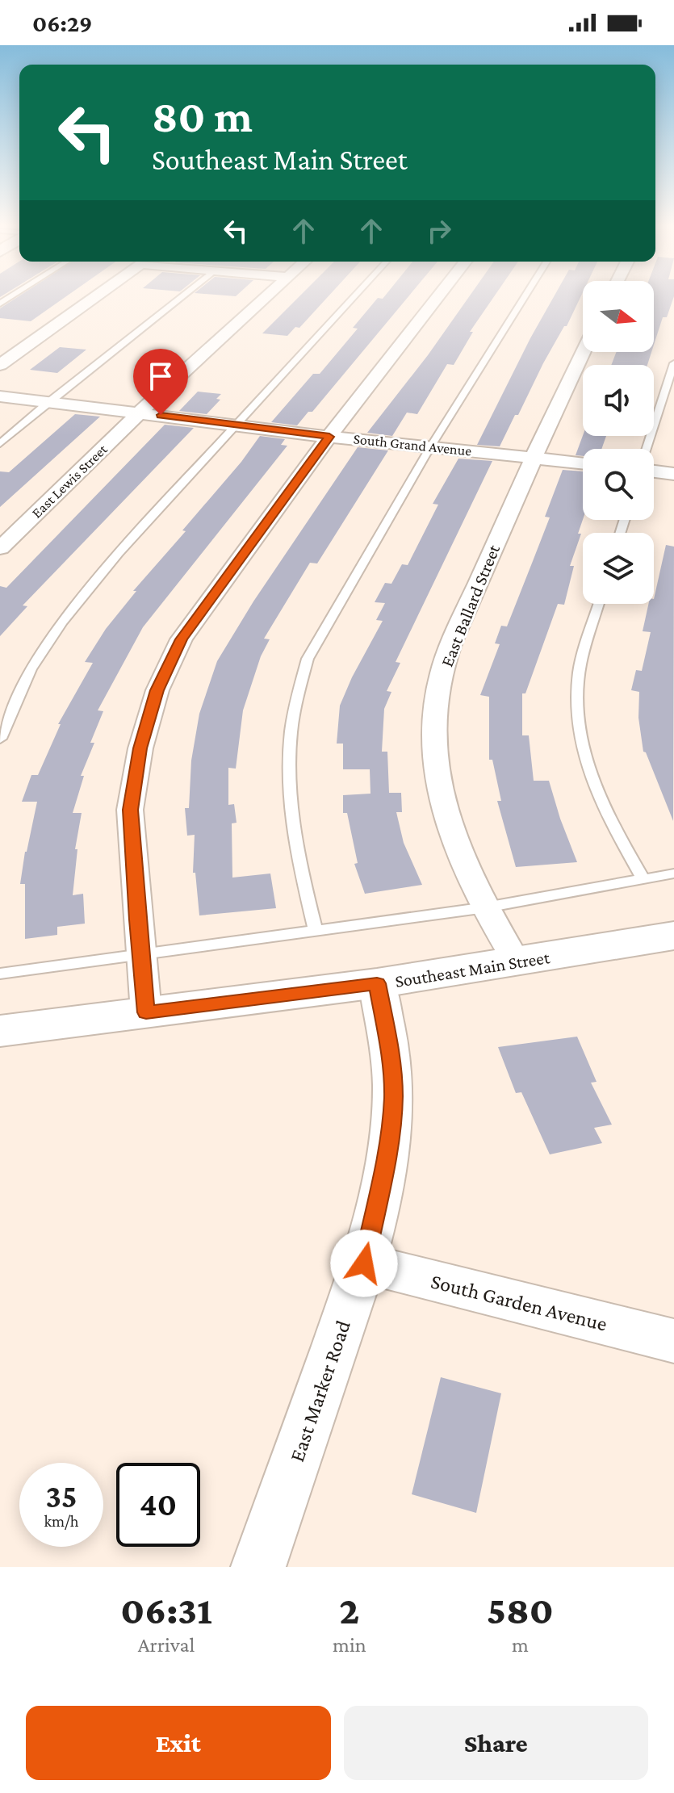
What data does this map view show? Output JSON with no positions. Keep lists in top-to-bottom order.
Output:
{
  "streets": {
    "main road": ["Southeast Main Street"],
    "street": [
      "South Grand Avenue",
      "East Lewis Street",
      "East Ballard Street",
      "South Garden Avenue",
      "East Marker Road"
    ]
  },
  "crossings": [
    ["South Grand Avenue", "East Lewis Street"],
    ["South Grand Avenue", "East Ballard Street"],
    ["East Ballard Street", "Southeast Main Street"],
    ["Southeast Main Street", "East Marker Road"],
    ["South Garden Avenue", "East Marker Road"]
  ],
  "north": "right",
  "page": {
    "status": "06:29",
    "turn": ["80 m", "Southeast Main Street"],
    "speed": "35 km/h",
    "limit": "40",
    "eta": [
      "06:31",
      "Arrival",
      "2",
      "min",
      "580",
      "m"
    ],
    "buttons": ["Exit", "Share"]
  }
}
